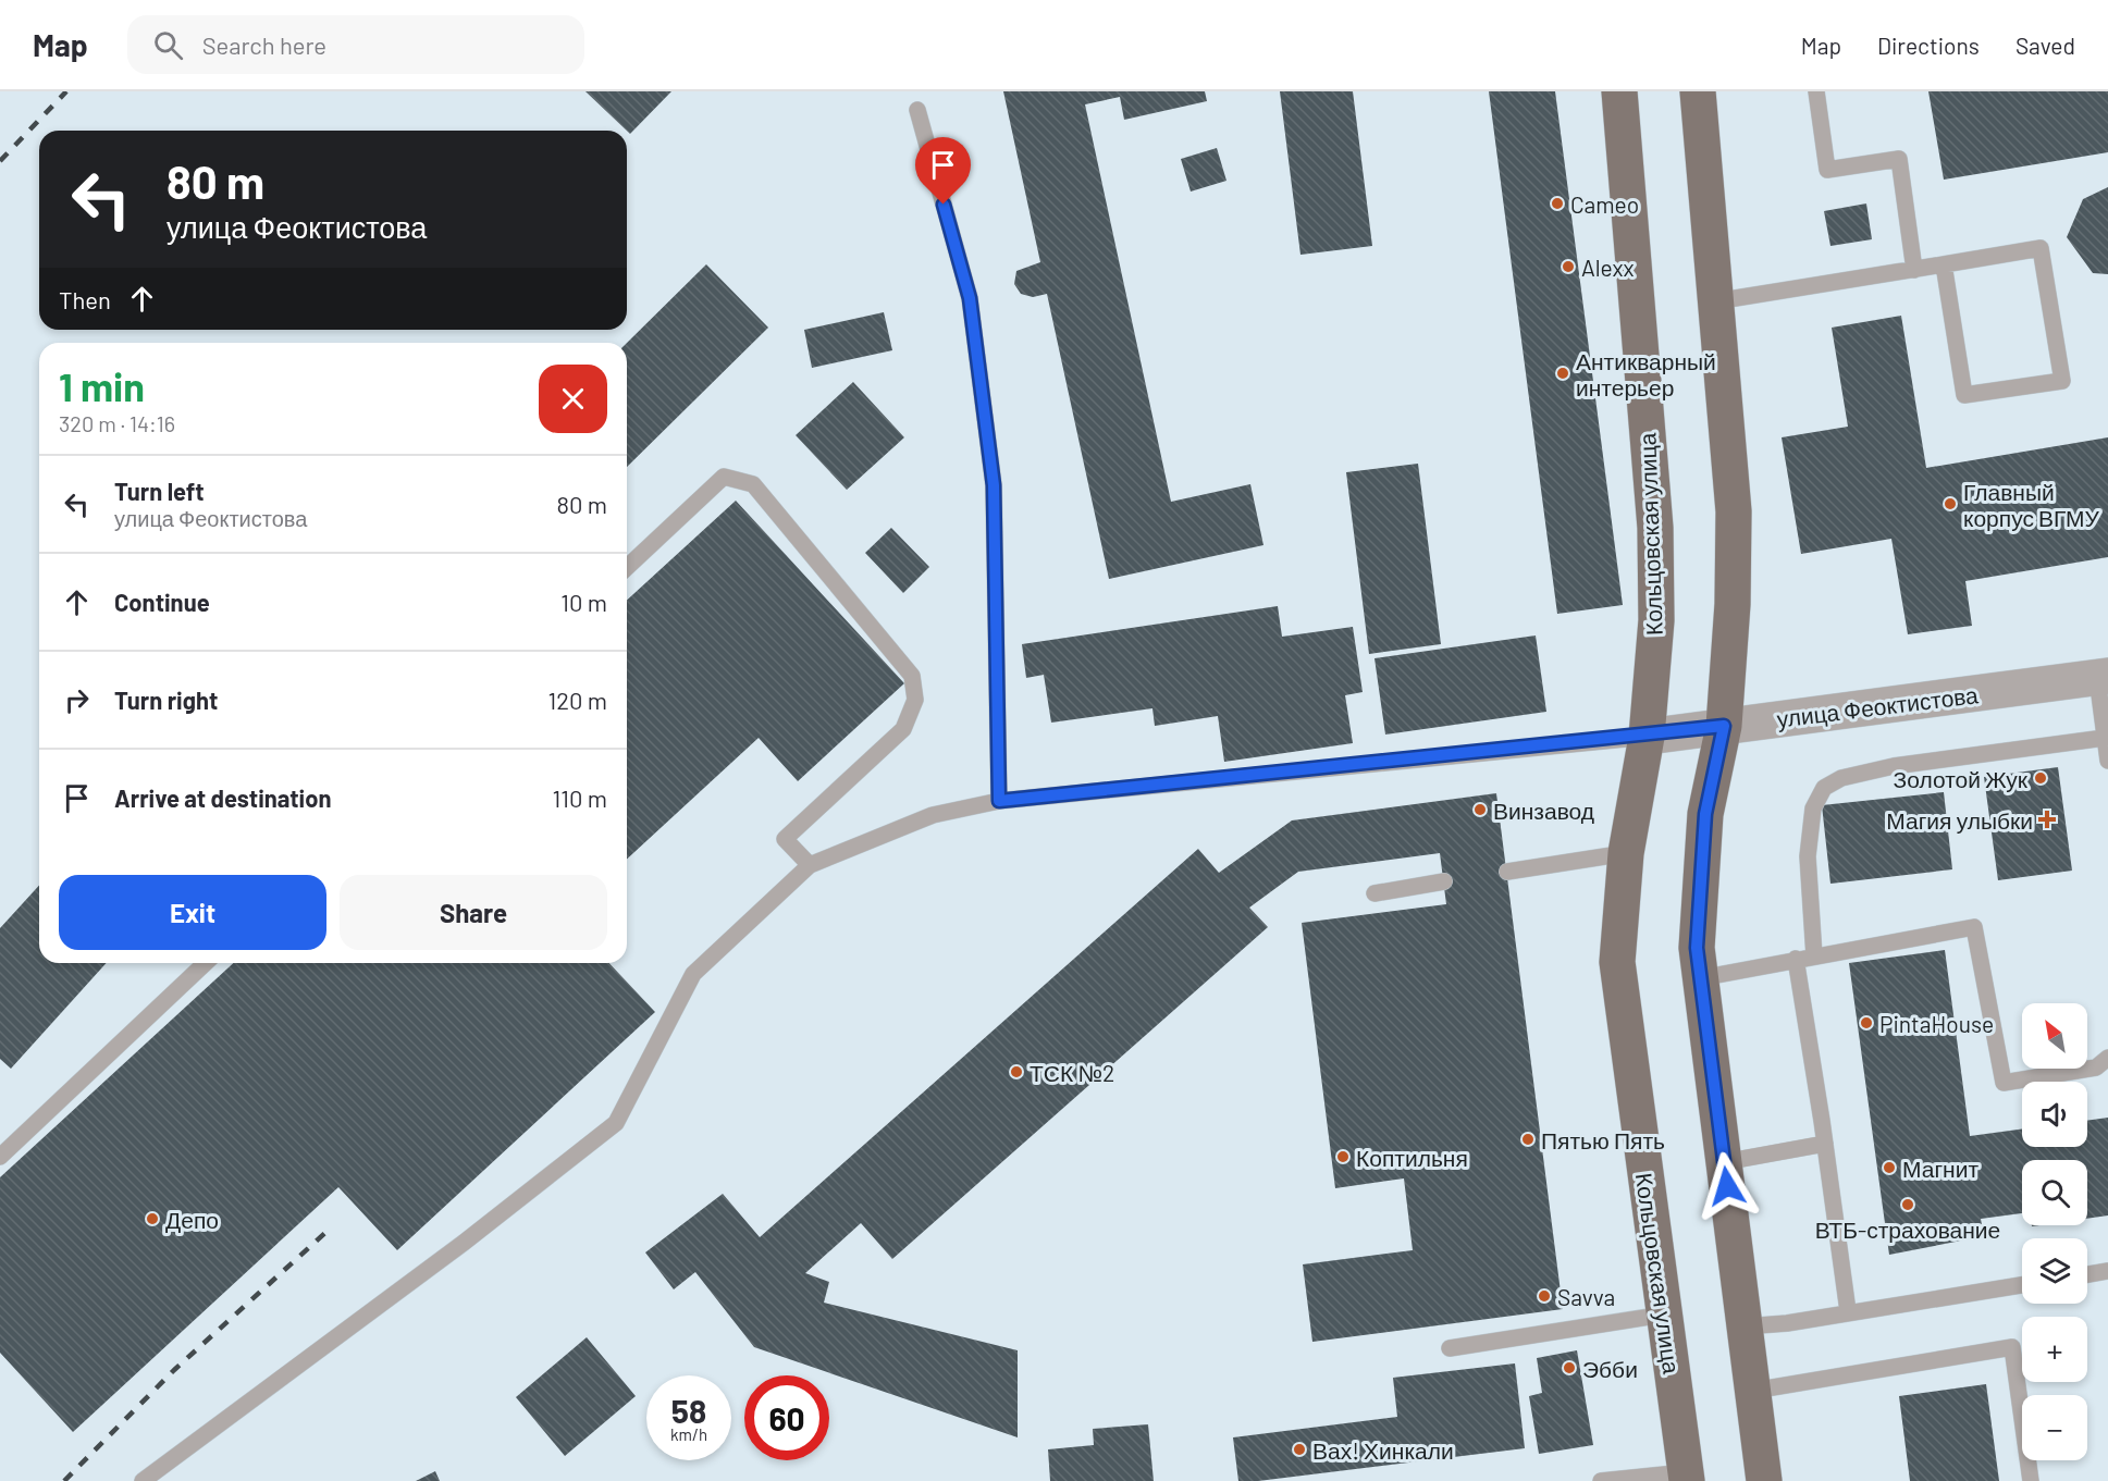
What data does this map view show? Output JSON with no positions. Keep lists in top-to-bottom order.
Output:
{
  "streets": {
    "main road": ["Кольцовская улица"],
    "street": ["улица Феоктистова"]
  },
  "crossings": [
    ["Кольцовская улица", "улица Феоктистова"]
  ],
  "places": {
    "other": [
      "Cameo",
      "Alexx",
      "Антикварный интерьер",
      "Главный корпус ВГМУ",
      "Золотой Жук",
      "Винзавод",
      "PintaHouse",
      "ТСК №2",
      "Пятью Пять",
      "Коптильня",
      "Магнит",
      "ВТБ-страхование",
      "Депо",
      "Savva",
      "Эбби",
      "Вах! Хинкали"
    ],
    "health": ["Магия улыбки"]
  },
  "north": "top left",
  "page": {
    "header": "Map",
    "search": "Search here",
    "nav": ["Map", "Directions", "Saved"],
    "turn": ["80 m", "улица Феоктистова"],
    "then": "Then",
    "heading": ["1 min", "320 m · 14:16"],
    "list": [
      {
        "name": "Turn left",
        "note": "улица Феоктистова",
        "value": "80 m"
      },
      {
        "name": "Continue",
        "value": "10 m"
      },
      {
        "name": "Turn right",
        "value": "120 m"
      },
      {
        "name": "Arrive at destination",
        "value": "110 m"
      }
    ],
    "buttons": ["Exit", "Share"],
    "map_buttons": ["+", "−"],
    "speed": "58 km/h",
    "limit": "60"
  }
}
